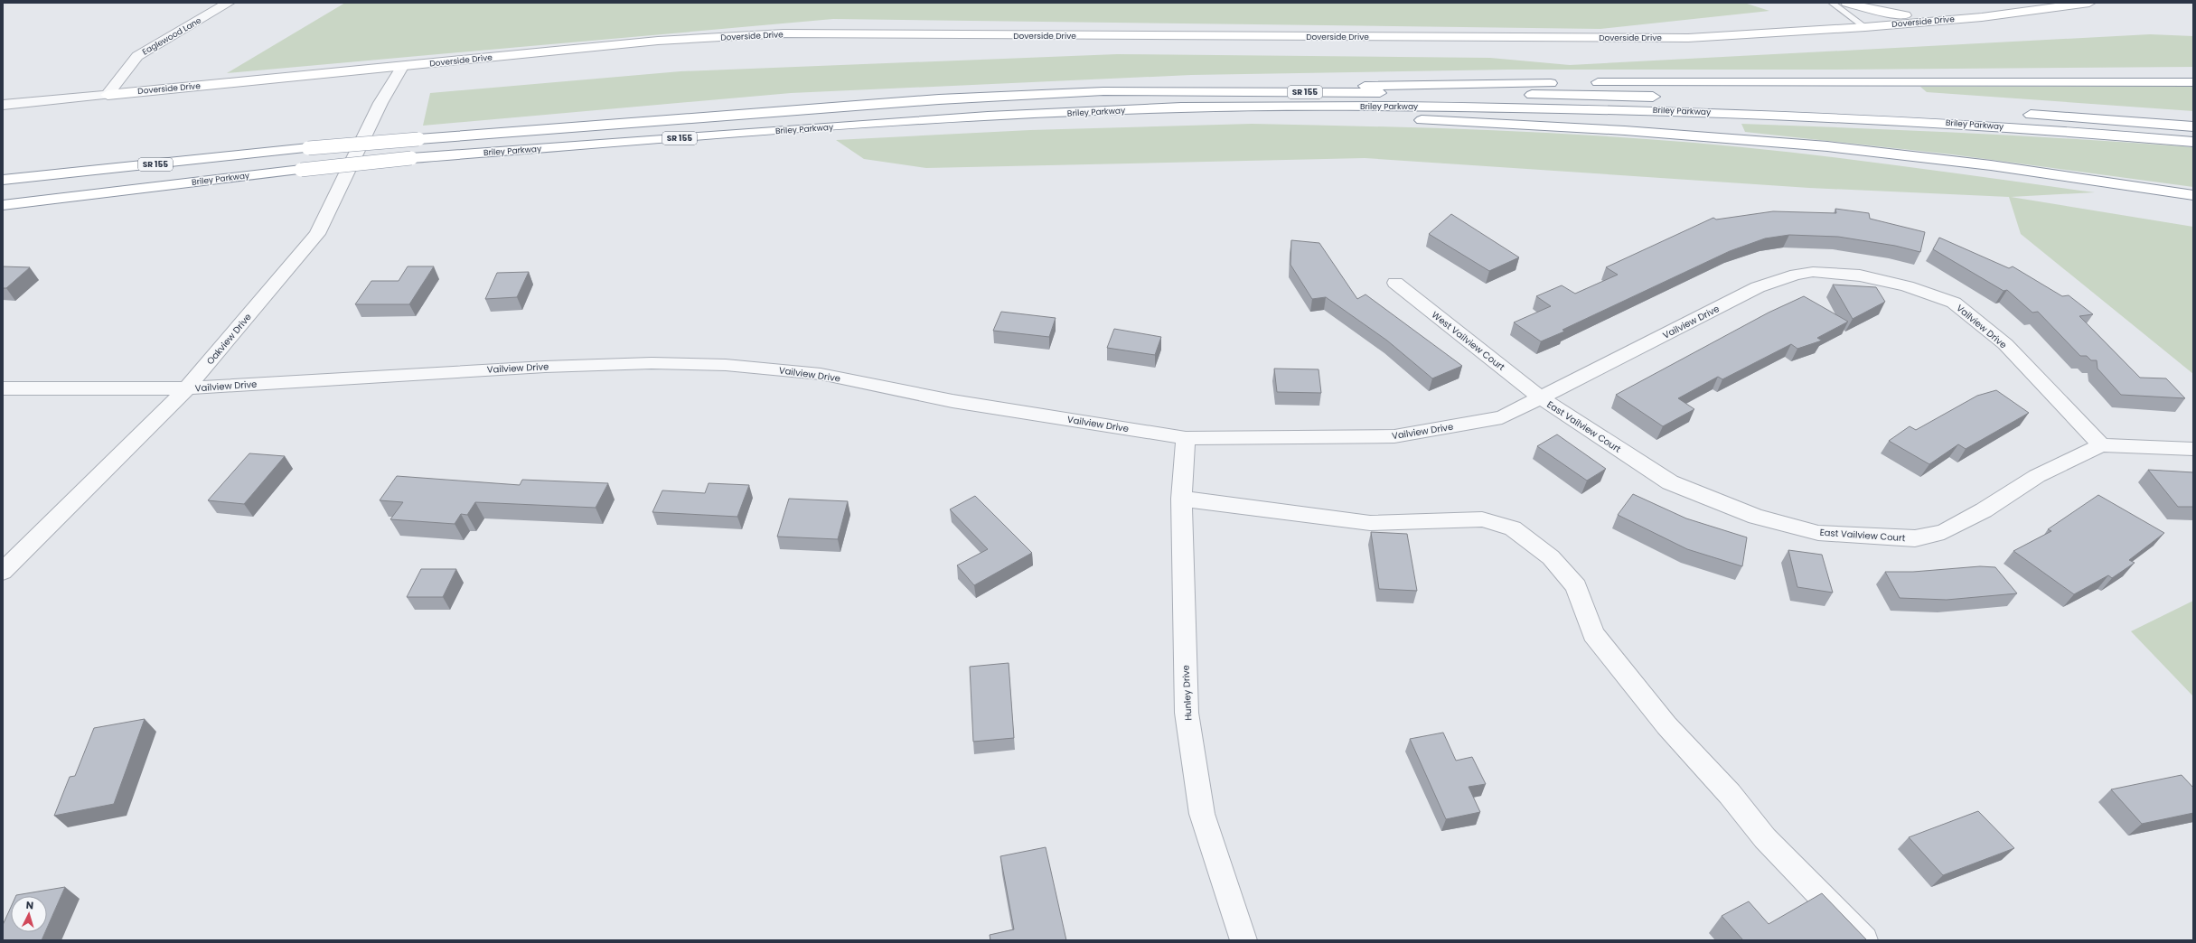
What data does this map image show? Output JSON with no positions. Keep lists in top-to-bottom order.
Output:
{
  "streets": {
    "main road": ["Doverside Drive", "SR 155", "Briley Parkway"],
    "street": [
      "Eaglewood Lane",
      "Vailview Drive",
      "Oakview Drive",
      "West Vailview Court",
      "East Vailview Court",
      "Hunley Drive"
    ]
  },
  "crossings": [
    ["Doverside Drive", "Eaglewood Lane"],
    ["Doverside Drive", "Oakview Drive"],
    ["Vailview Drive", "Oakview Drive"],
    ["Vailview Drive", "West Vailview Court"],
    ["Vailview Drive", "East Vailview Court"],
    ["Vailview Drive", "Hunley Drive"],
    ["West Vailview Court", "East Vailview Court"]
  ],
  "north": "top"
}
